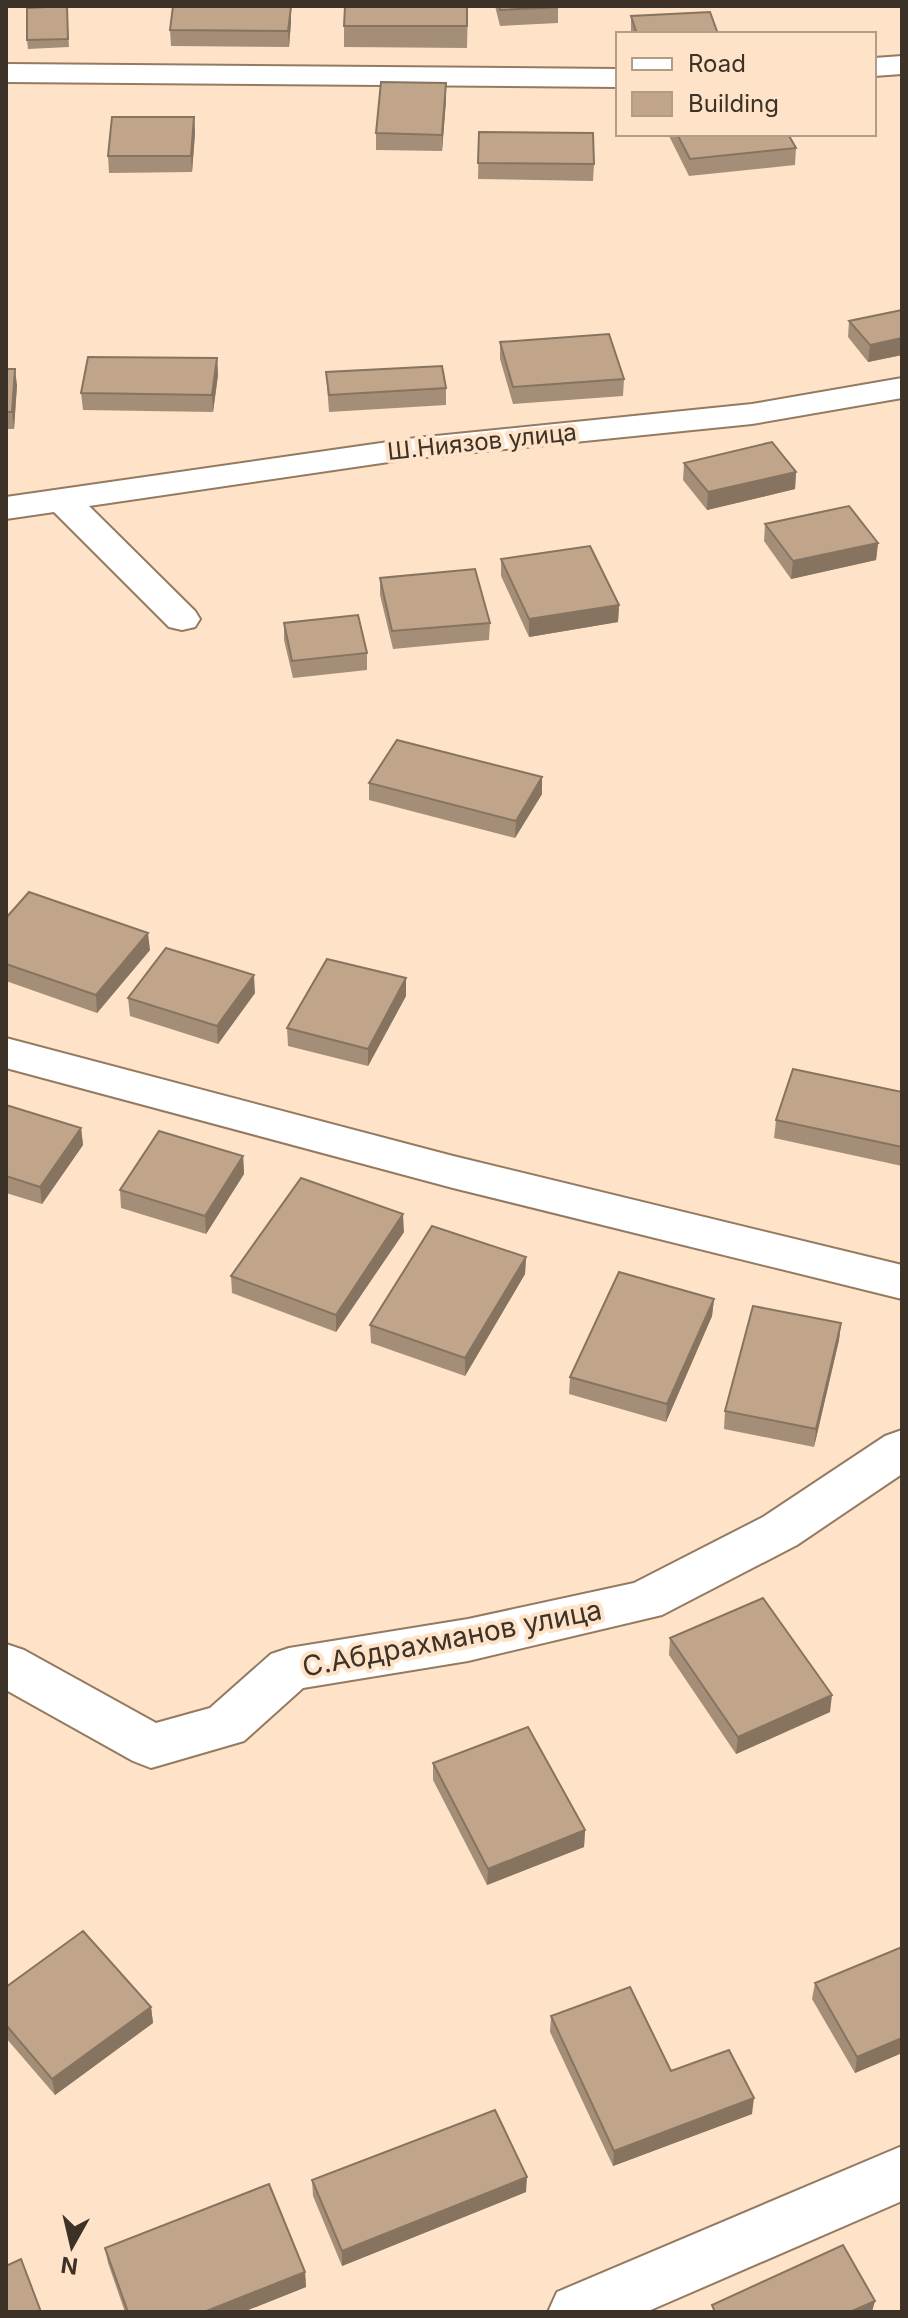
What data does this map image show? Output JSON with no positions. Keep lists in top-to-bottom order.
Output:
{
  "streets": {
    "street": ["Ш.Ниязов улица", "С.Абдрахманов улица"]
  },
  "legend": ["Road", "Building"],
  "north": "bottom"
}
